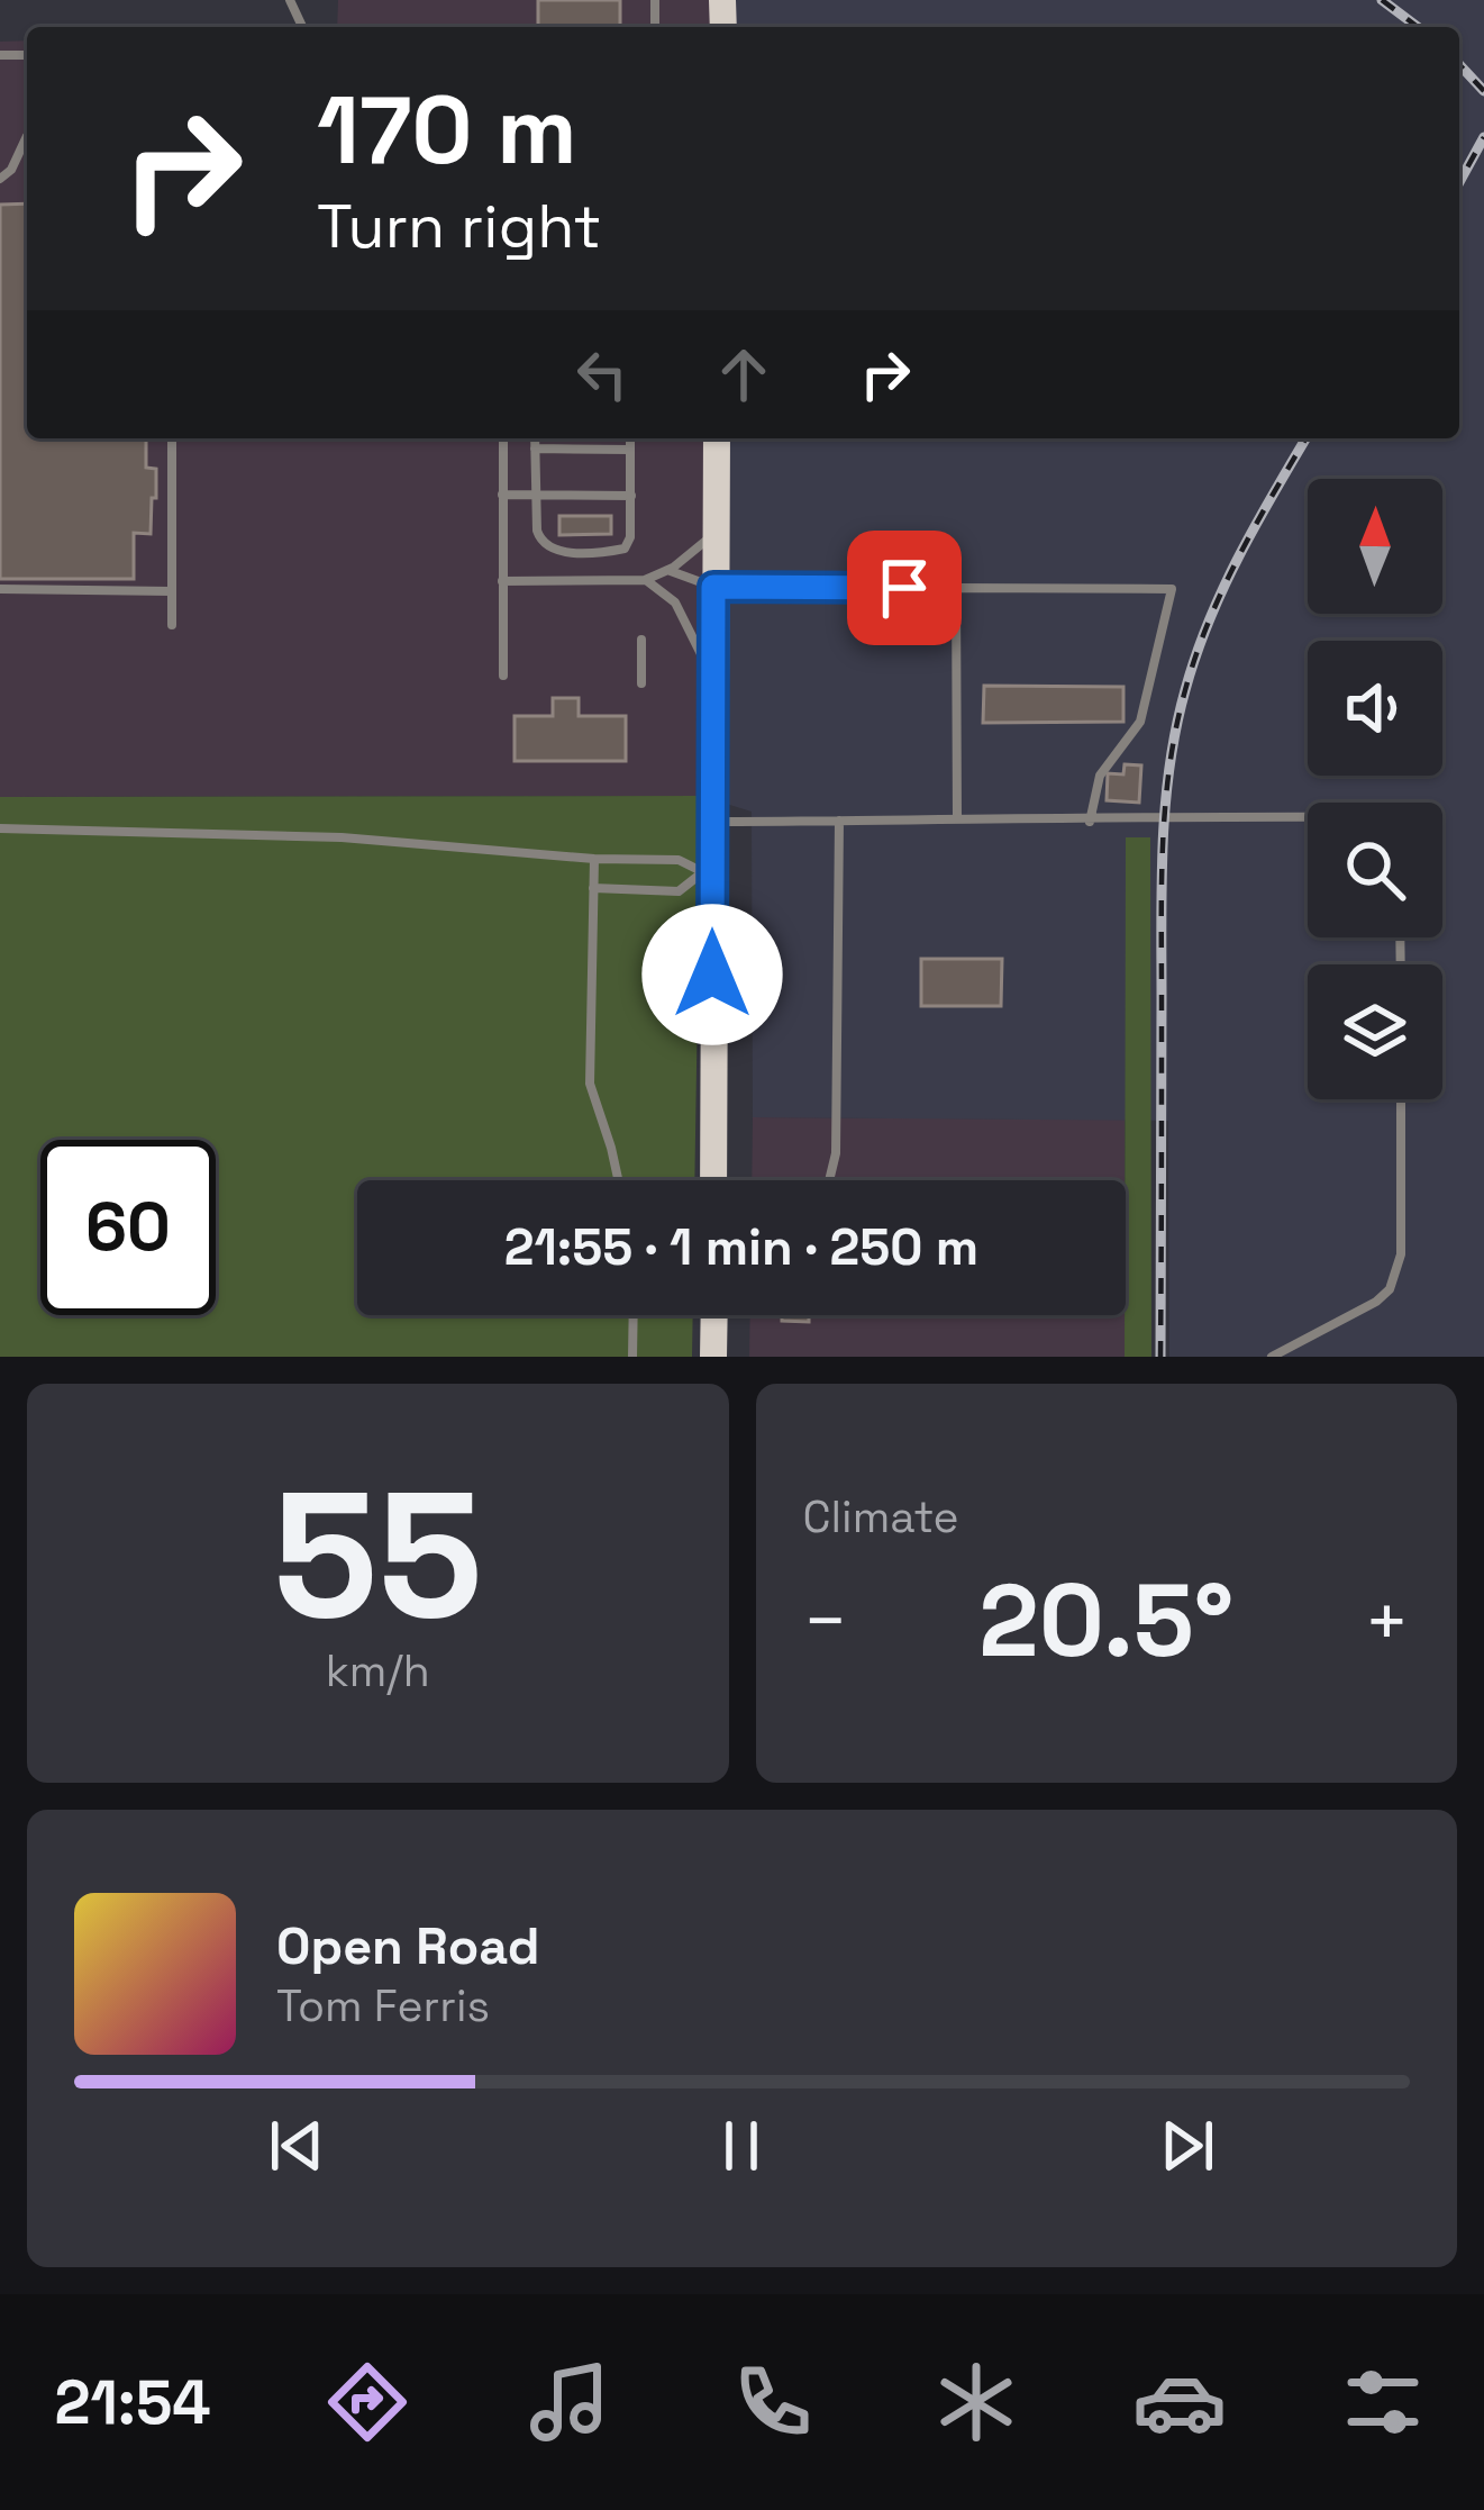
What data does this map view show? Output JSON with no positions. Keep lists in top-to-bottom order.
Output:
{
  "north": "top",
  "page": {
    "turn": ["170 m", "Turn right"],
    "limit": "60",
    "trip": "21:55 · 1 min · 250 m",
    "tile": [
      ["55", "km/h"],
      "Climate"
    ],
    "heat": ["−", "20.5°", "+"],
    "song": ["Open Road", "Tom Ferris"],
    "tabs": "21:54"
  }
}
